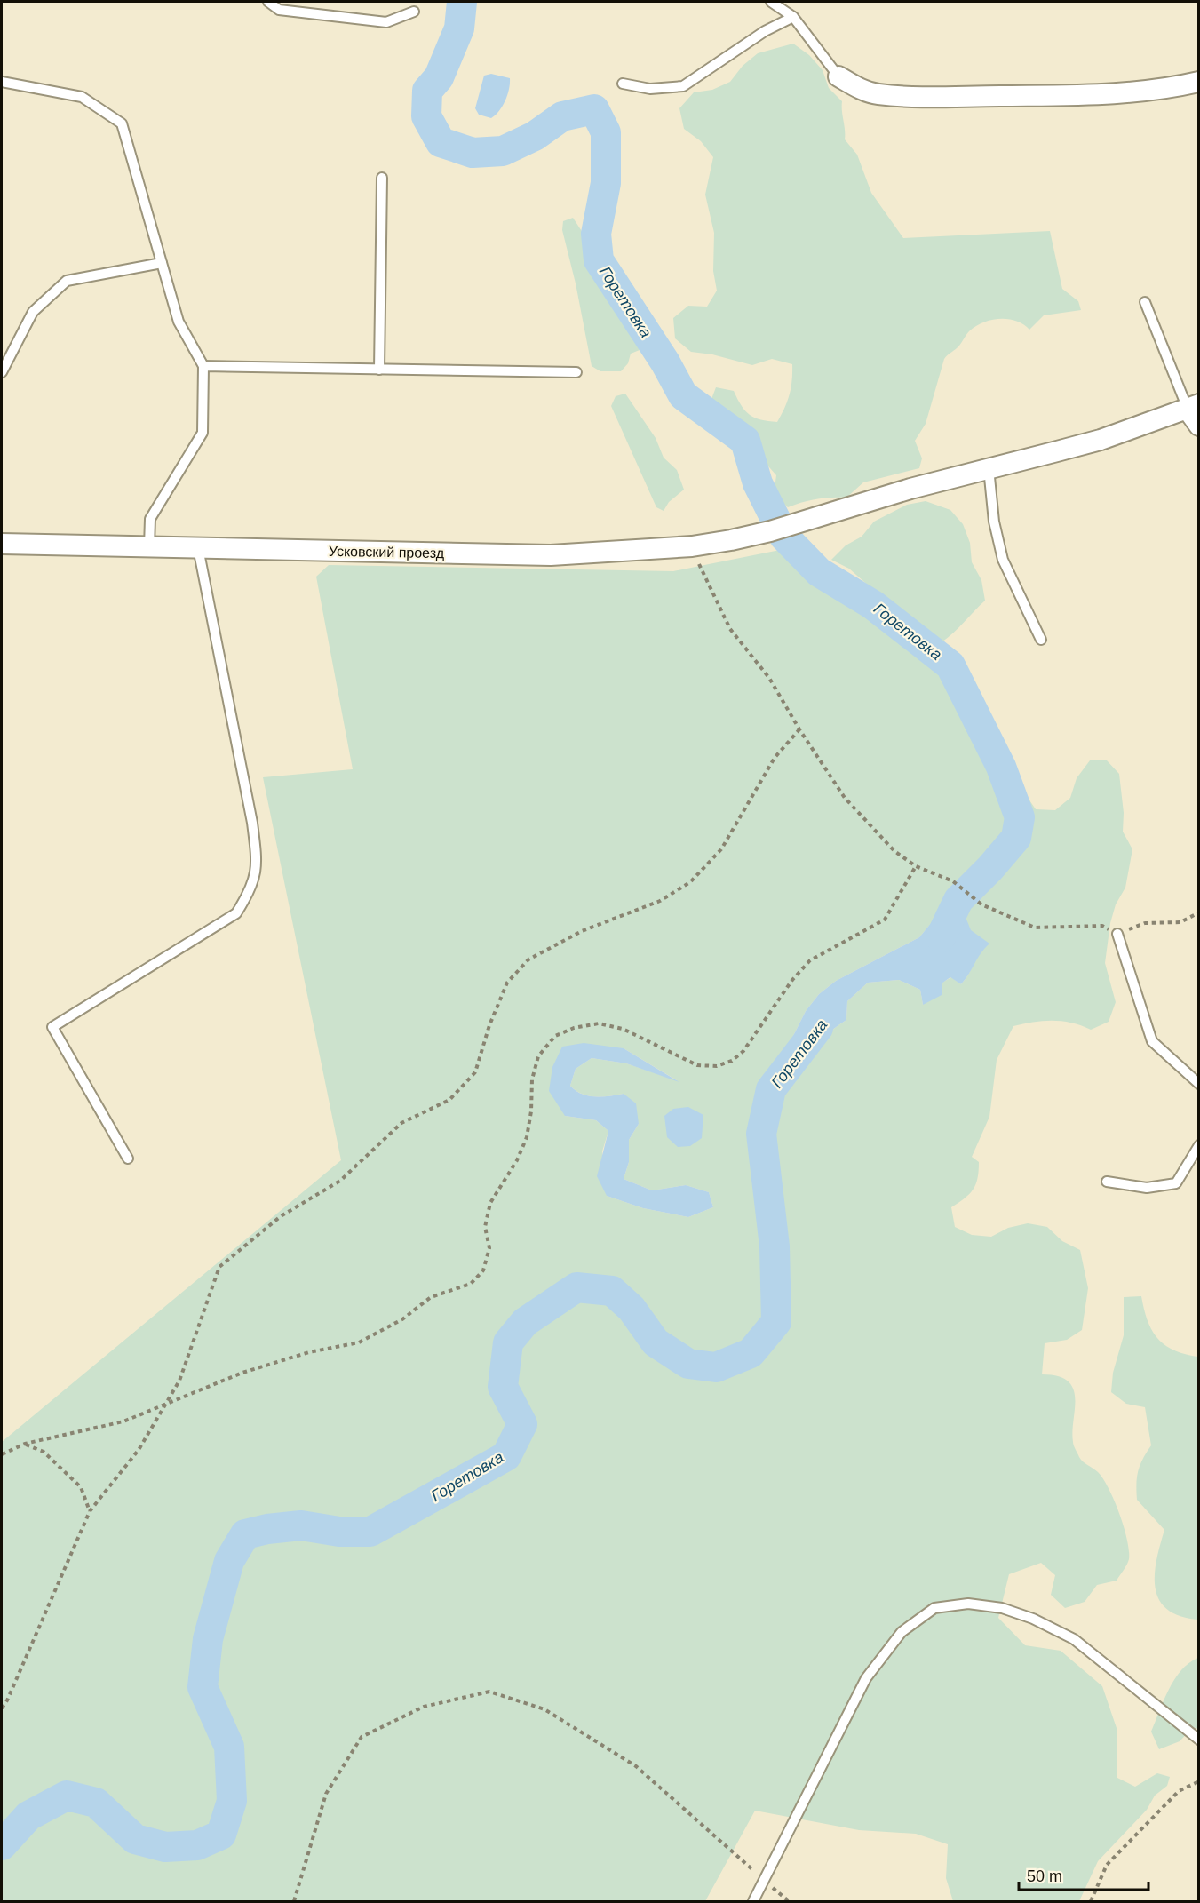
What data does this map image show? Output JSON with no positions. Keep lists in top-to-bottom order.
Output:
{
  "streets": {
    "street": ["Усковский проезд"]
  },
  "water": ["Горетовка"],
  "scale_bar": "50 m"
}
